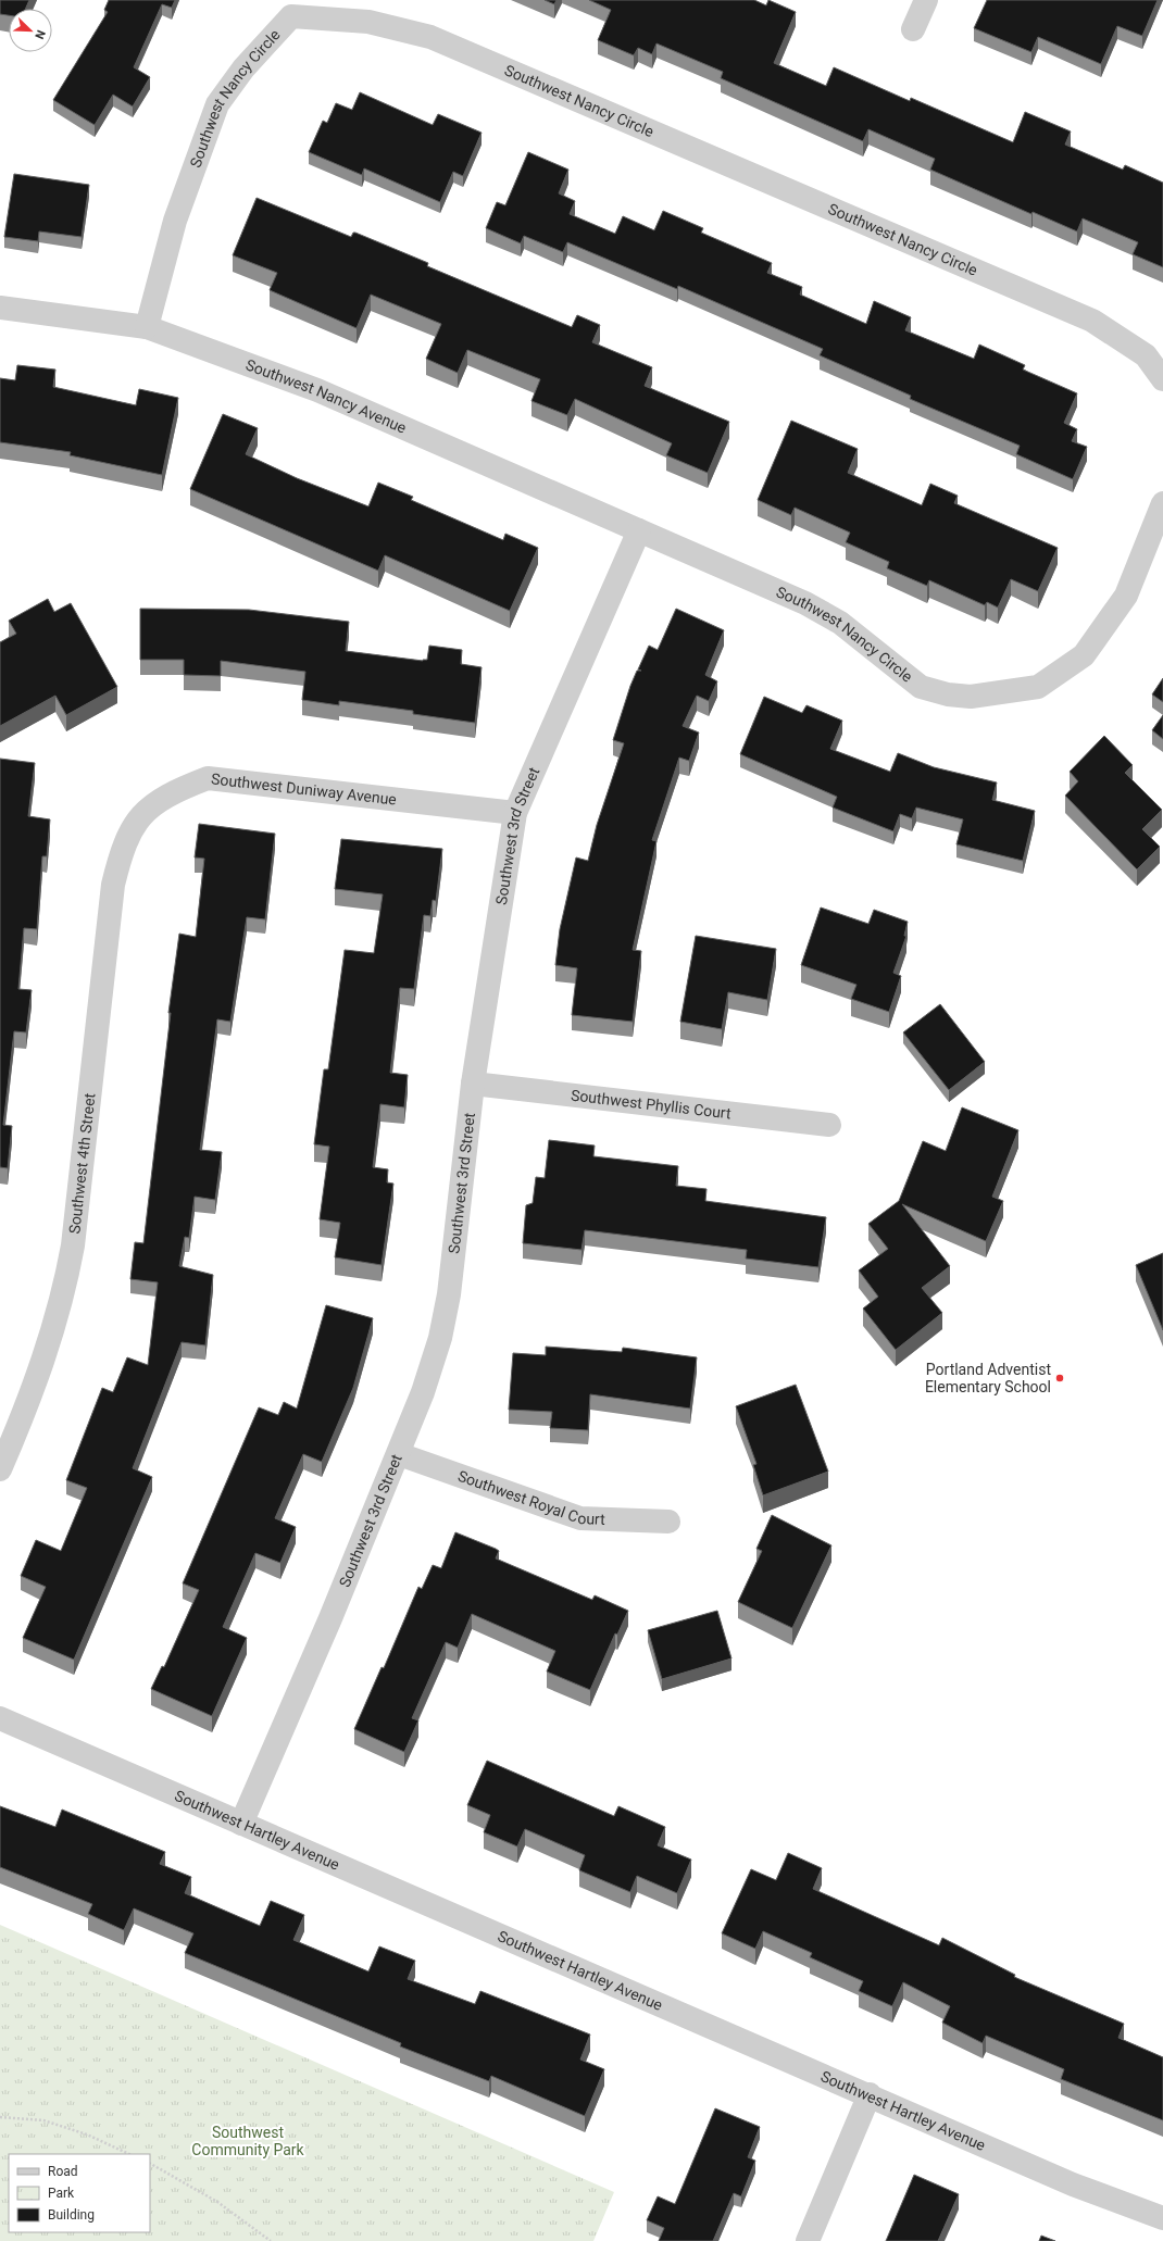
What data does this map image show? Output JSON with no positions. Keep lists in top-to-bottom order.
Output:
{
  "streets": {
    "street": [
      "Southwest Nancy Circle",
      "Southwest Nancy Avenue",
      "Southwest Duniway Avenue",
      "Southwest 3rd Street",
      "Southwest Phyllis Court",
      "Southwest 4th Street",
      "Southwest Royal Court",
      "Southwest Hartley Avenue"
    ]
  },
  "crossings": [
    ["Southwest Nancy Circle", "Southwest Nancy Avenue"],
    ["Southwest Nancy Circle", "Southwest 3rd Street"],
    ["Southwest Nancy Avenue", "Southwest 3rd Street"],
    ["Southwest Duniway Avenue", "Southwest 3rd Street"],
    ["Southwest Duniway Avenue", "Southwest 4th Street"],
    ["Southwest 3rd Street", "Southwest Phyllis Court"],
    ["Southwest 3rd Street", "Southwest Royal Court"],
    ["Southwest 3rd Street", "Southwest Hartley Avenue"]
  ],
  "parks": ["Southwest Community Park"],
  "places": ["Portland Adventist Elementary School"],
  "legend": ["Road", "Park", "Building"],
  "north": "bottom right"
}
